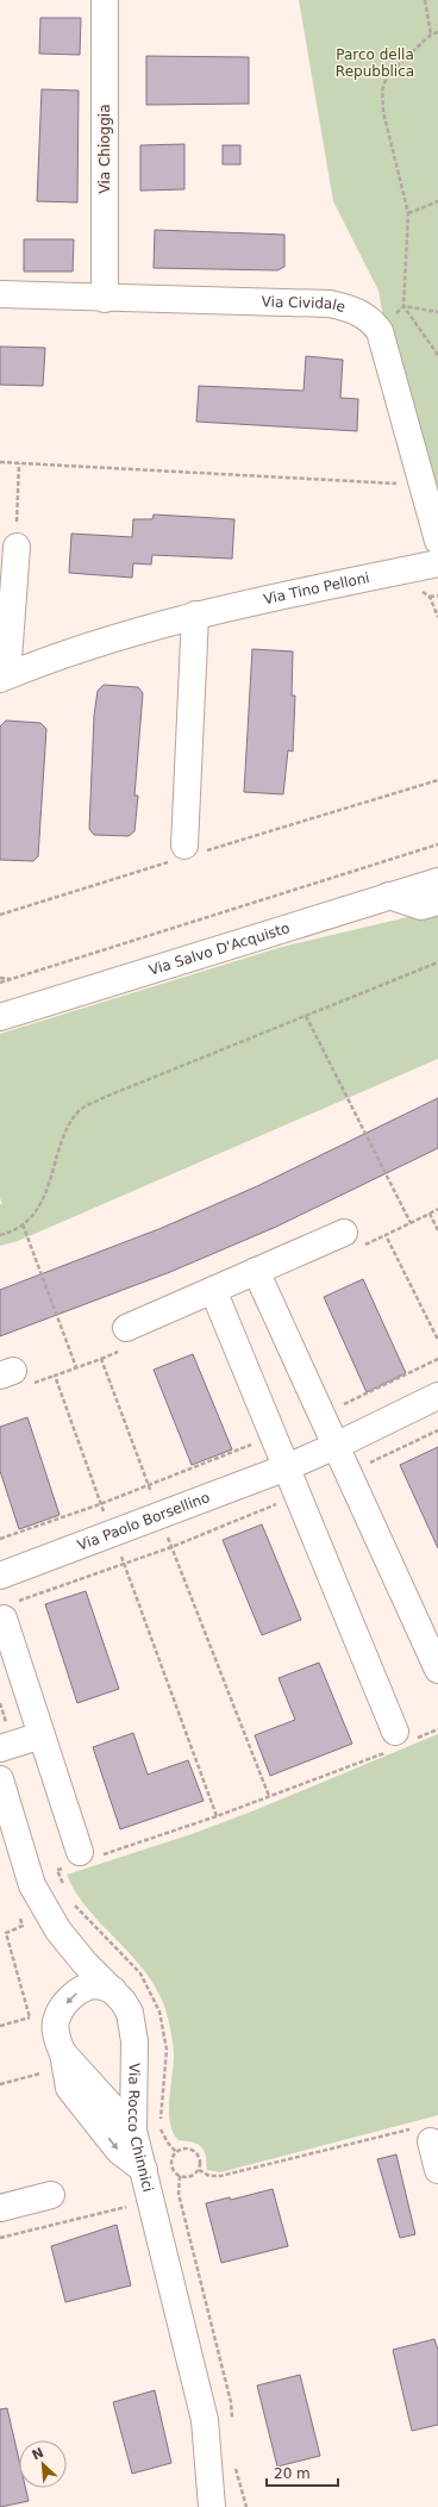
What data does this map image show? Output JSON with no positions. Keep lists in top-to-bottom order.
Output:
{
  "streets": {
    "street": [
      "Via Chioggia",
      "Via Cividale",
      "Via Tino Pelloni",
      "Via Salvo D'Acquisto",
      "Via Paolo Borsellino",
      "Via Rocco Chinnici"
    ]
  },
  "crossings": [
    ["Via Chioggia", "Via Cividale"]
  ],
  "parks": ["Parco della Repubblica"],
  "scale_bar": "20 m",
  "north": "top left"
}
